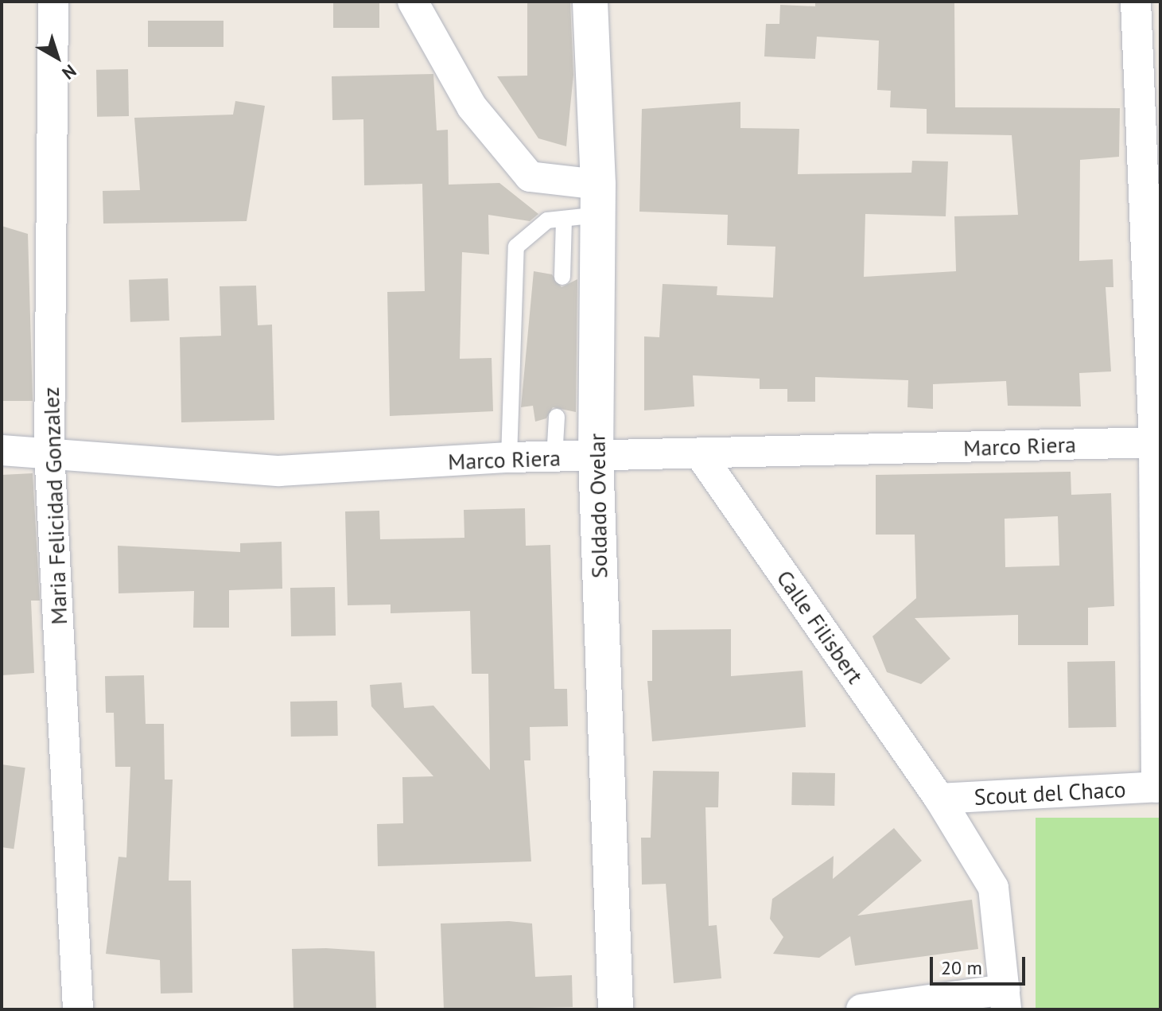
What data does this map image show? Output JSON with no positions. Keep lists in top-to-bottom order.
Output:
{
  "streets": {
    "main road": ["Soldado Ovelar"],
    "street": [
      "Marco Riera",
      "Maria Felicidad Gonzalez",
      "Calle Filisbert",
      "Scout del Chaco"
    ]
  },
  "crossings": [
    ["Marco Riera", "Maria Felicidad Gonzalez"],
    ["Marco Riera", "Soldado Ovelar"],
    ["Marco Riera", "Calle Filisbert"],
    ["Calle Filisbert", "Scout del Chaco"]
  ],
  "scale_bar": "20 m",
  "north": "bottom right"
}
